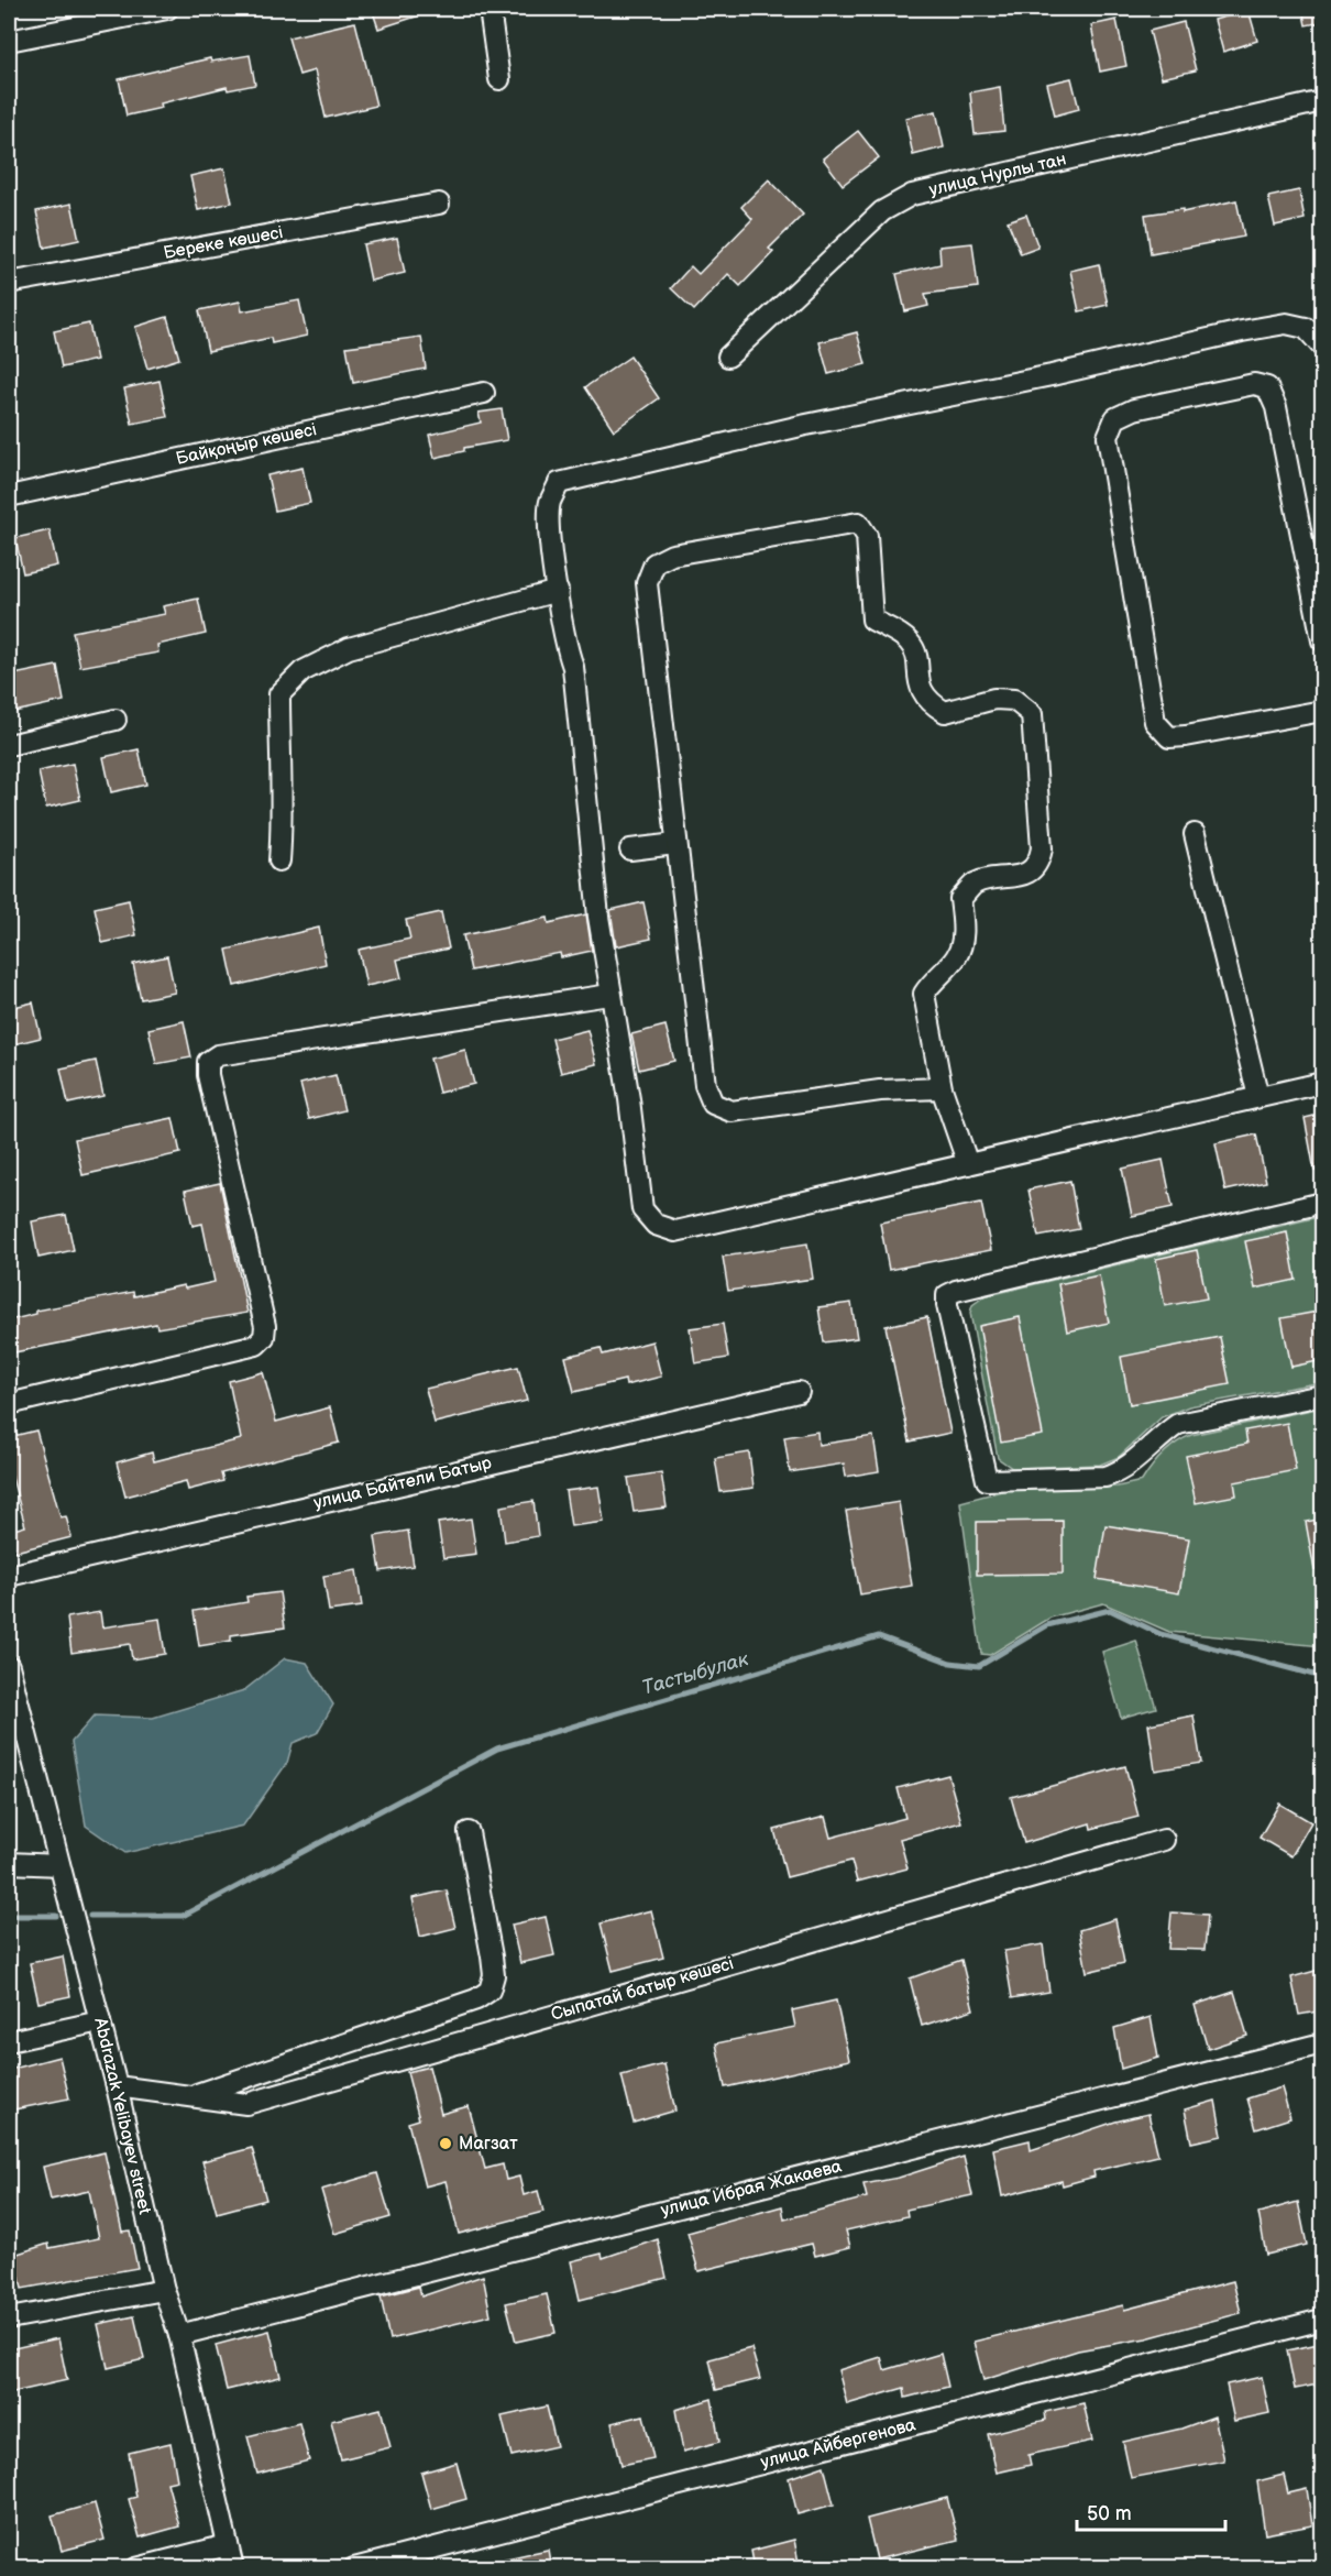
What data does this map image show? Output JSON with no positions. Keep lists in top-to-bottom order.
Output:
{
  "streets": {
    "street": [
      "улица Нурлы тан",
      "Береке көшесі",
      "Байқоңыр көшесі",
      "улица Байтели Батыр",
      "Сыпатай батыр көшесі",
      "Abdrazak Yelibayev street",
      "улица Ибрая Жакаева",
      "улица Айбергенова"
    ]
  },
  "crossings": [
    ["Сыпатай батыр көшесі", "Abdrazak Yelibayev street"],
    ["Abdrazak Yelibayev street", "улица Ибрая Жакаева"]
  ],
  "water": ["Тастыбулак"],
  "places": ["Магзат"],
  "scale_bar": "50 m"
}
